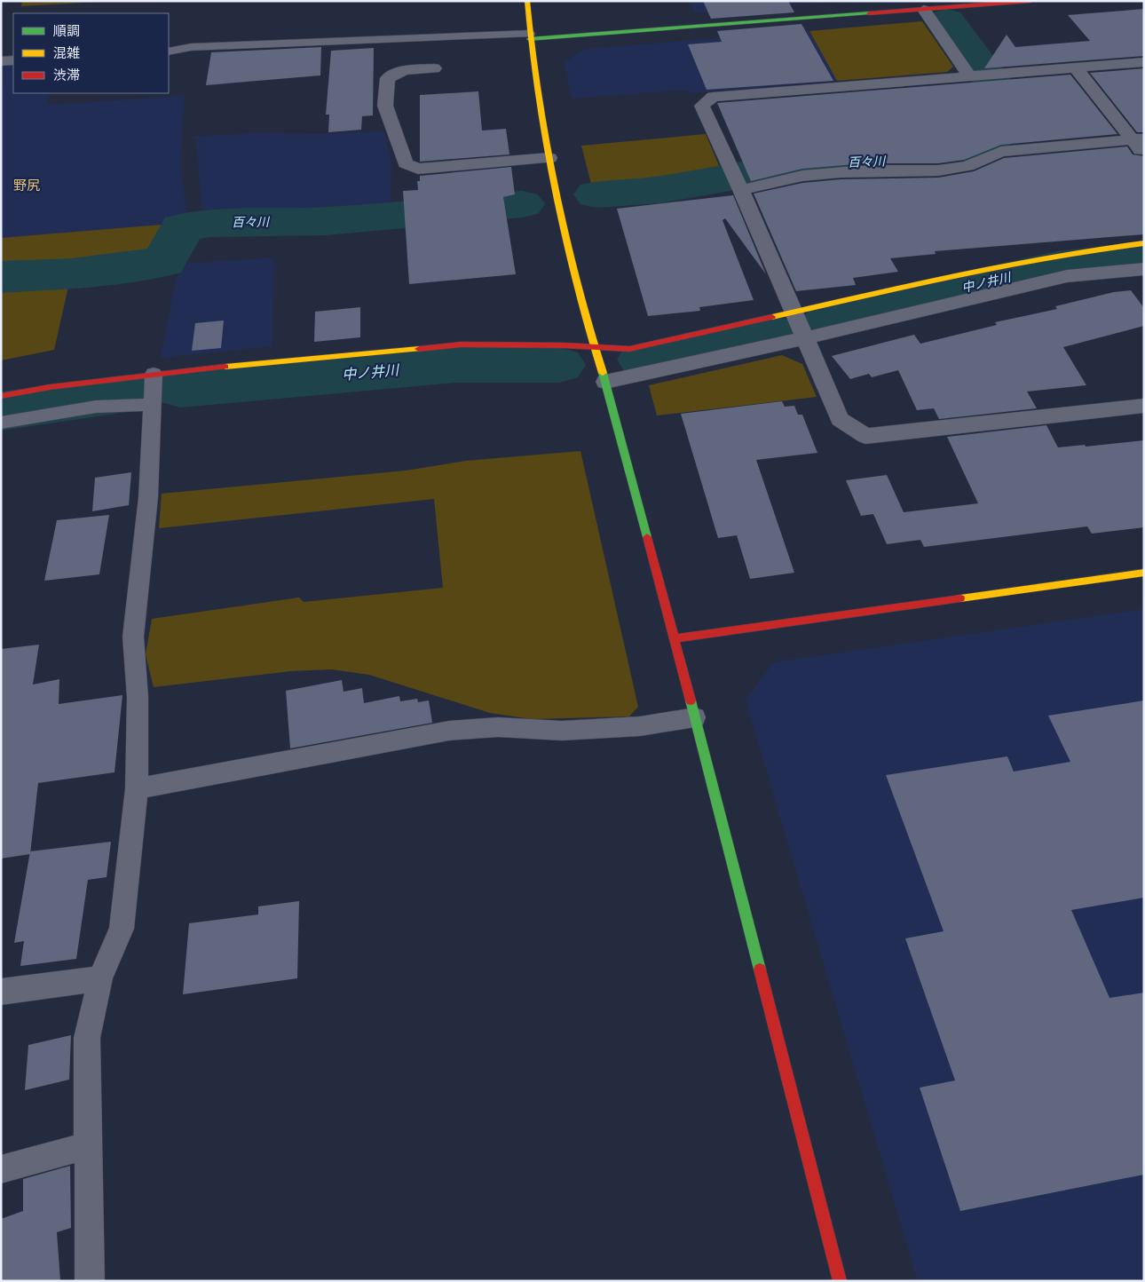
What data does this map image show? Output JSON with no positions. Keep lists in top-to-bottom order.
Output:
{
  "districts": ["野尻"],
  "water": ["百々川", "中ノ井川"],
  "legend": ["順調", "混雑", "渋滞"]
}
